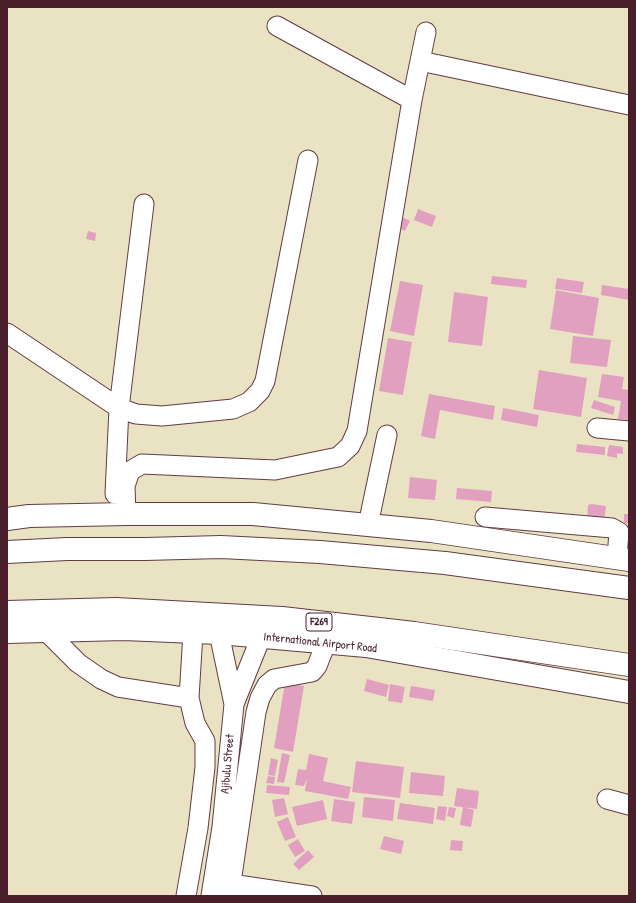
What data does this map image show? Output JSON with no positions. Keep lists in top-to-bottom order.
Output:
{
  "streets": {
    "main road": ["F269", "International Airport Road"],
    "street": ["Ajibulu Street"]
  },
  "crossings": [
    ["International Airport Road", "Ajibulu Street"]
  ]
}
